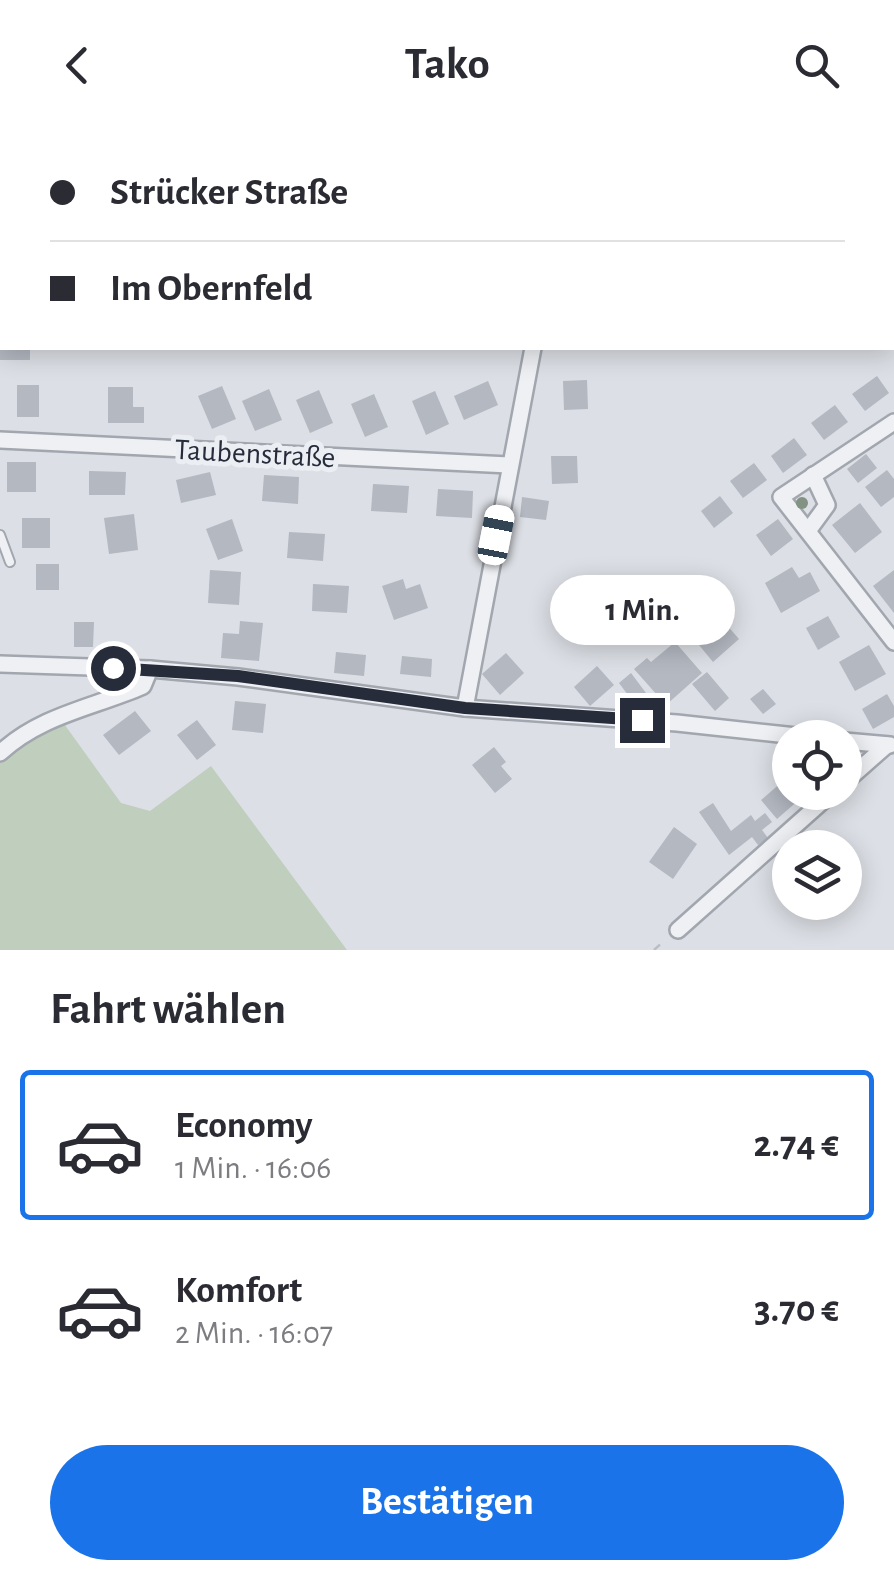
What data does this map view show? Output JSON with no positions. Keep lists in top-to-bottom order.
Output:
{
  "streets": {
    "street": ["Taubenstraße"]
  },
  "page": {
    "header": "Tako",
    "banner": ["Strücker Straße", "Im Obernfeld"],
    "bubble": "1 Min.",
    "heading": "Fahrt wählen",
    "list": [
      {
        "name": "Economy",
        "note": "1 Min. · 16:06",
        "value": "2.74 €"
      },
      {
        "name": "Komfort",
        "note": "2 Min. · 16:07",
        "value": "3.70 €"
      }
    ],
    "buttons": "Bestätigen"
  }
}
